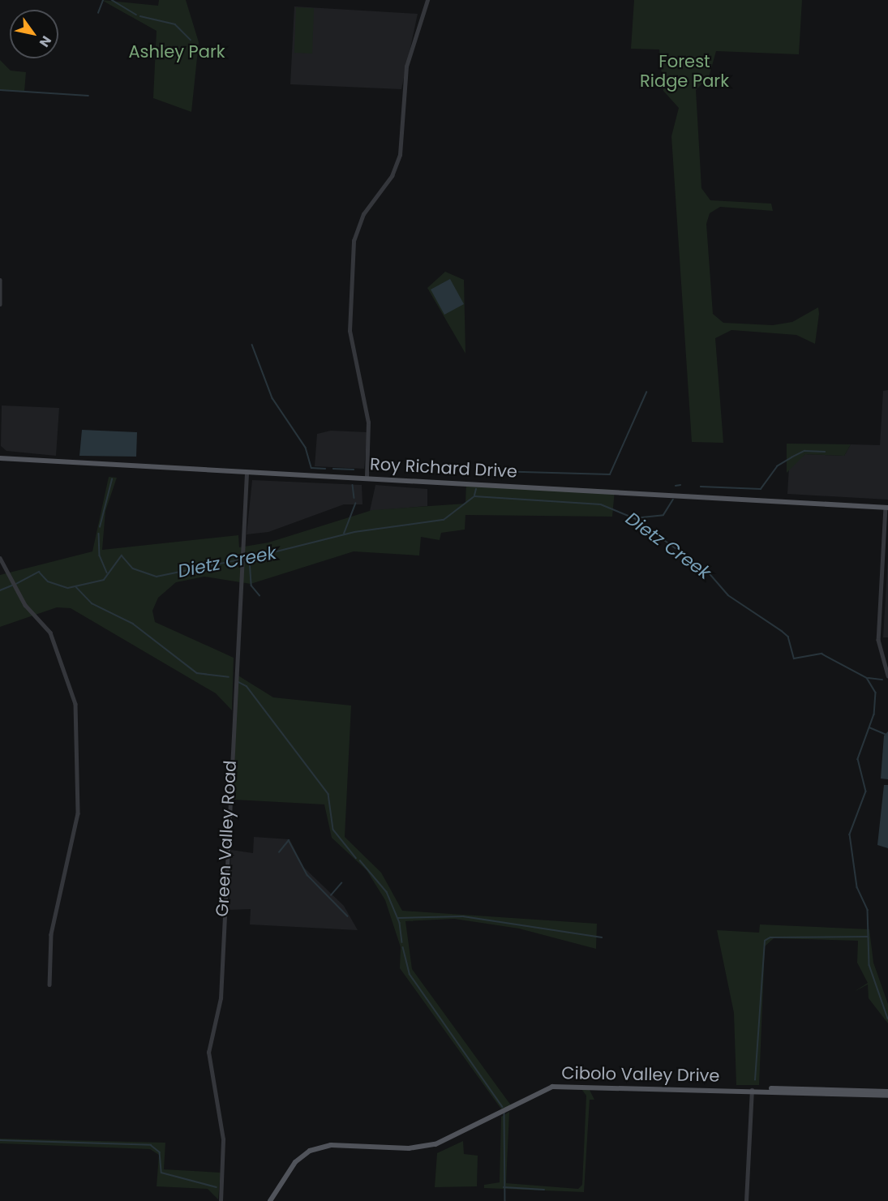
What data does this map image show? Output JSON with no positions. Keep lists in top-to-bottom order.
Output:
{
  "streets": {
    "main road": ["Roy Richard Drive", "Cibolo Valley Drive"],
    "street": ["Green Valley Road"]
  },
  "crossings": [
    ["Roy Richard Drive", "Green Valley Road"]
  ],
  "water": ["Dietz Creek"],
  "parks": ["Ashley Park", "Forest Ridge Park"],
  "north": "bottom right"
}
